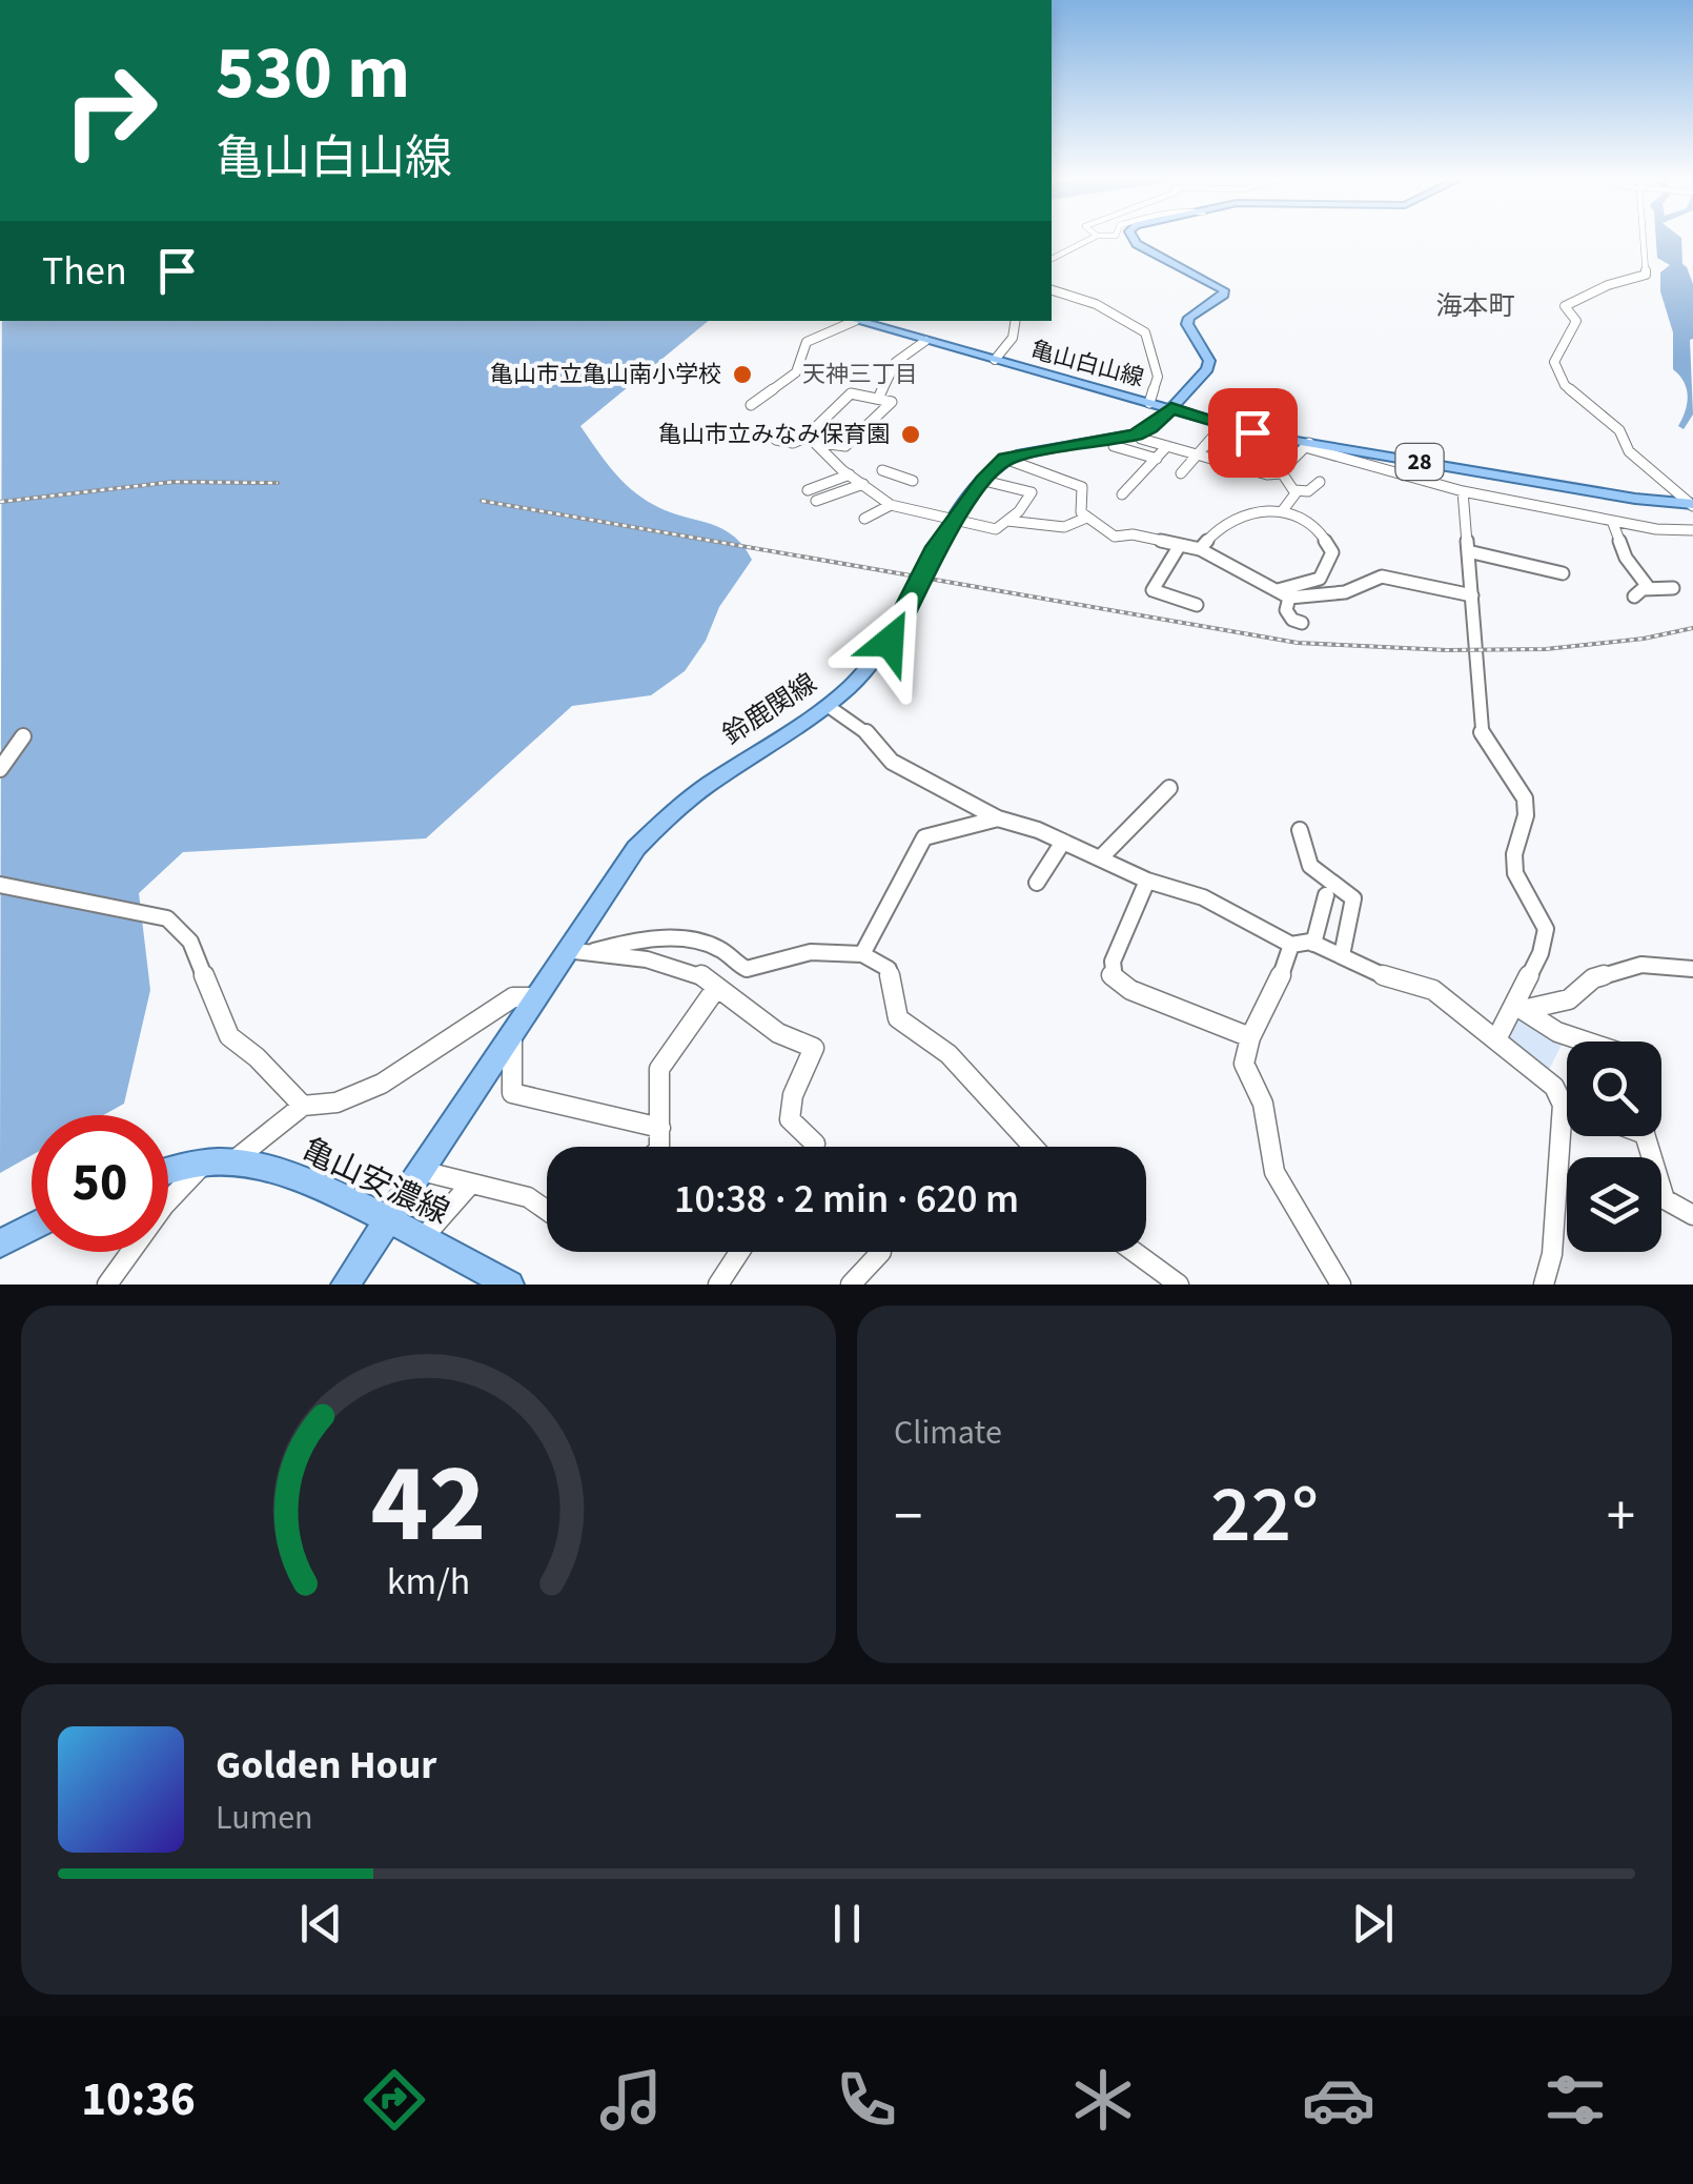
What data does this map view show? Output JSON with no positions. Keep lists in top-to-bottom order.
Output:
{
  "streets": {
    "main road": [
      "亀山白山線",
      "28",
      "鈴鹿関線",
      "亀山安濃線"
    ]
  },
  "crossings": [
    ["鈴鹿関線", "亀山安濃線"]
  ],
  "districts": ["海本町", "天神三丁目"],
  "places": ["亀山市立亀山南小学校", "亀山市立みなみ保育園"],
  "page": {
    "turn": ["530 m", "亀山白山線"],
    "then": "Then",
    "limit": "50",
    "trip": "10:38 · 2 min · 620 m",
    "tile": "Climate",
    "heat": ["−", "22°", "+"],
    "song": ["Golden Hour", "Lumen"],
    "tabs": "10:36",
    "gauge": ["42", "km/h"]
  }
}
